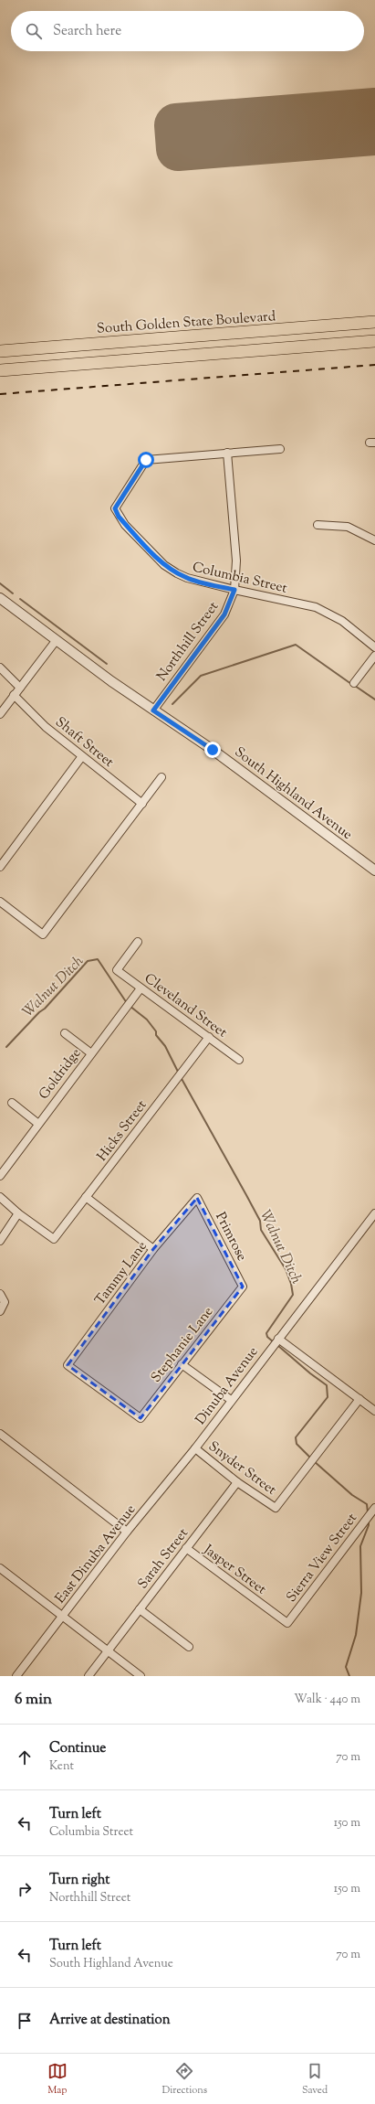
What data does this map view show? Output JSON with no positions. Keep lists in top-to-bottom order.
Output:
{
  "streets": {
    "main road": ["South Golden State Boulevard"],
    "street": [
      "Columbia Street",
      "Northhill Street",
      "Shaft Street",
      "South Highland Avenue",
      "Cleveland Street",
      "Goldridge",
      "Hicks Street",
      "Primrose",
      "Tammy Lane",
      "Stephanie Lane",
      "Dinuba Avenue",
      "Snyder Street",
      "East Dinuba Avenue",
      "Sierra View Street",
      "Sarah Street",
      "Jasper Street"
    ]
  },
  "crossings": [
    ["Columbia Street", "Northhill Street"],
    ["Northhill Street", "South Highland Avenue"],
    ["Cleveland Street", "Goldridge"],
    ["Cleveland Street", "Hicks Street"],
    ["Primrose", "Tammy Lane"],
    ["Primrose", "Stephanie Lane"],
    ["Tammy Lane", "Stephanie Lane"],
    ["Dinuba Avenue", "Snyder Street"],
    ["Dinuba Avenue", "East Dinuba Avenue"],
    ["Snyder Street", "East Dinuba Avenue"],
    ["Snyder Street", "Sarah Street"],
    ["Sierra View Street", "Jasper Street"],
    ["Sarah Street", "Jasper Street"]
  ],
  "water": ["Walnut Ditch"],
  "page": {
    "search": "Search here",
    "heading": ["6 min", "Walk · 440 m"],
    "list": [
      ["Continue", "Kent", "70 m"],
      ["Turn left", "Columbia Street", "150 m"],
      ["Turn right", "Northhill Street", "150 m"],
      ["Turn left", "South Highland Avenue", "70 m"],
      "Arrive at destination"
    ],
    "nav": ["Map", "Directions", "Saved"]
  }
}
